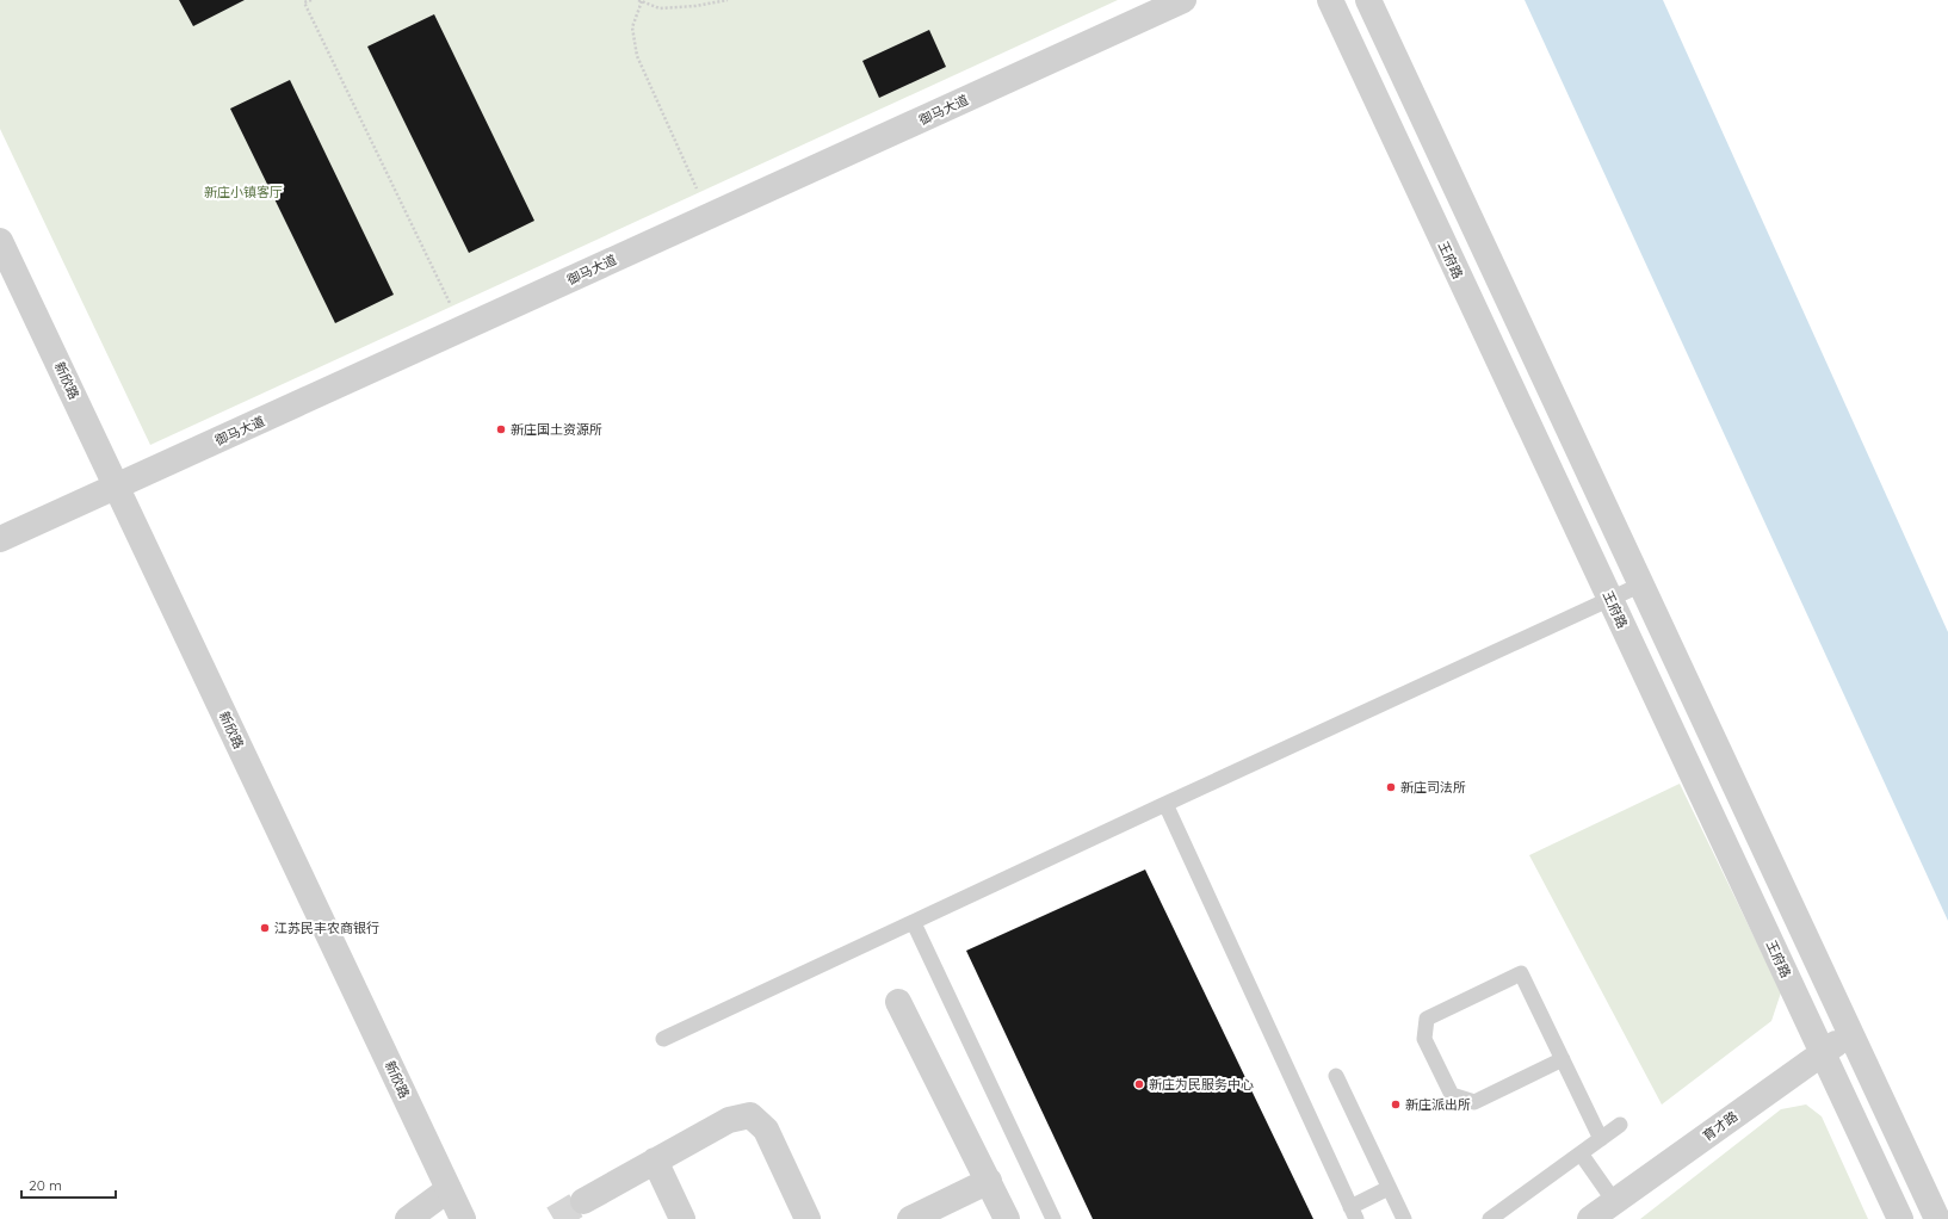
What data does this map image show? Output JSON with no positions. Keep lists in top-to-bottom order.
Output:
{
  "streets": {
    "street": [
      "御马大道",
      "王府路",
      "新欣路",
      "育才路"
    ]
  },
  "crossings": [
    ["御马大道", "新欣路"],
    ["王府路", "育才路"]
  ],
  "parks": ["新庄小镇客厅"],
  "places": [
    "新庄国土资源所",
    "新庄司法所",
    "江苏民丰农商银行",
    "新庄为民服务中心",
    "新庄派出所"
  ],
  "scale_bar": "20 m"
}
